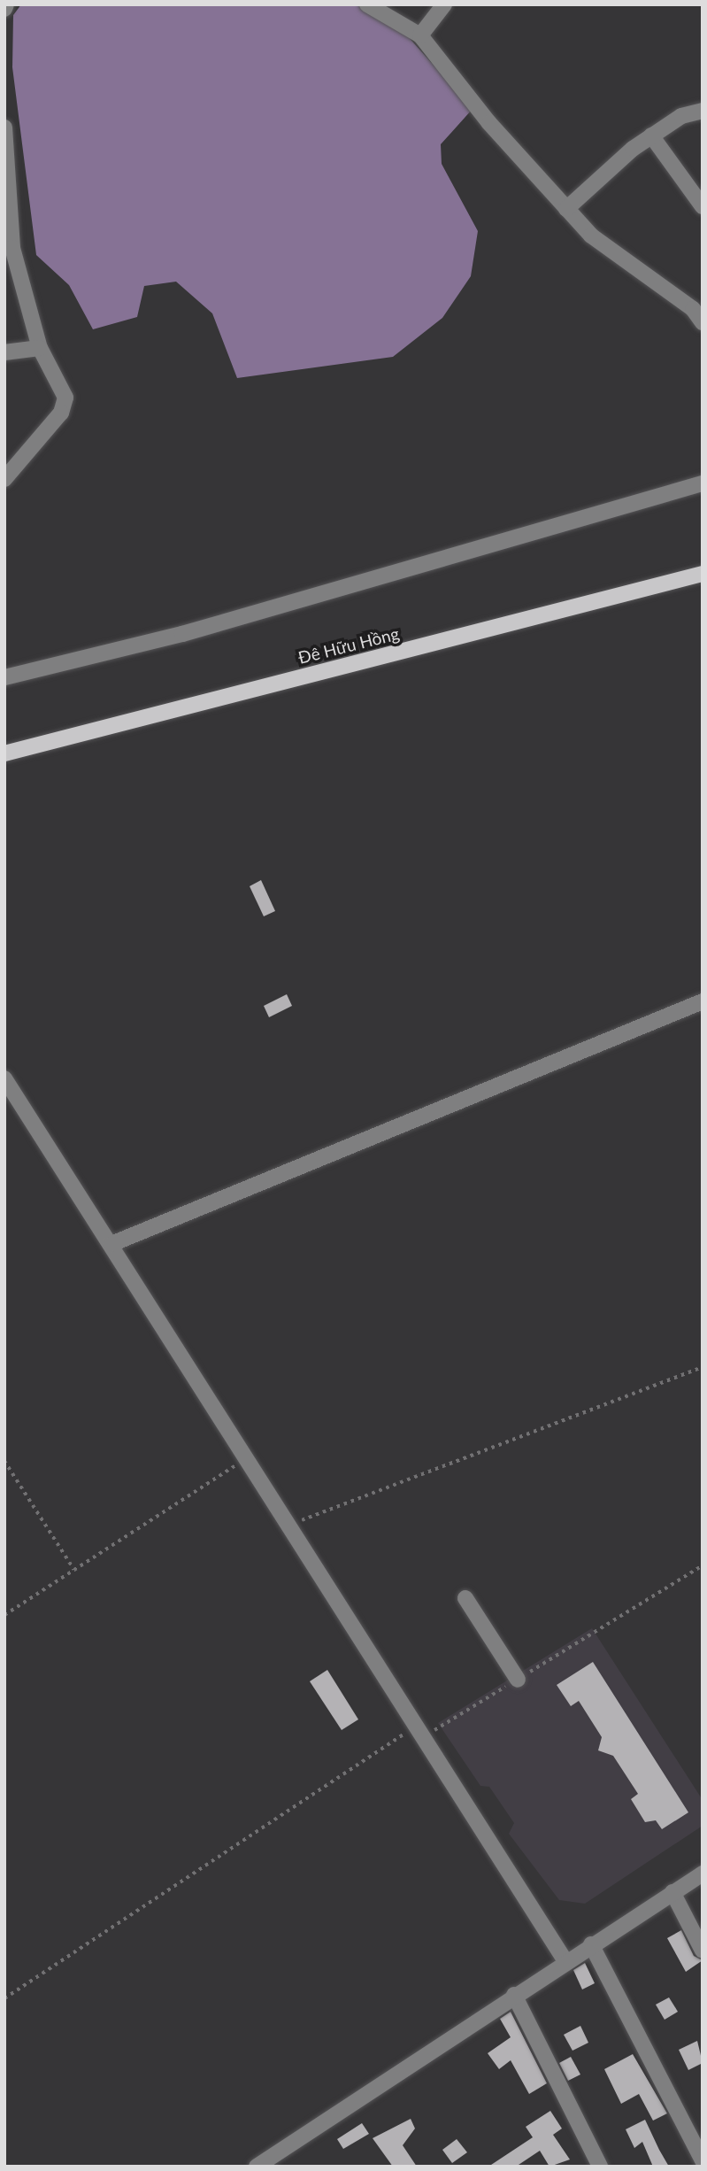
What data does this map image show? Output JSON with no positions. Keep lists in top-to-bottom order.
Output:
{
  "streets": {
    "main road": ["Đê Hữu Hồng"]
  }
}
